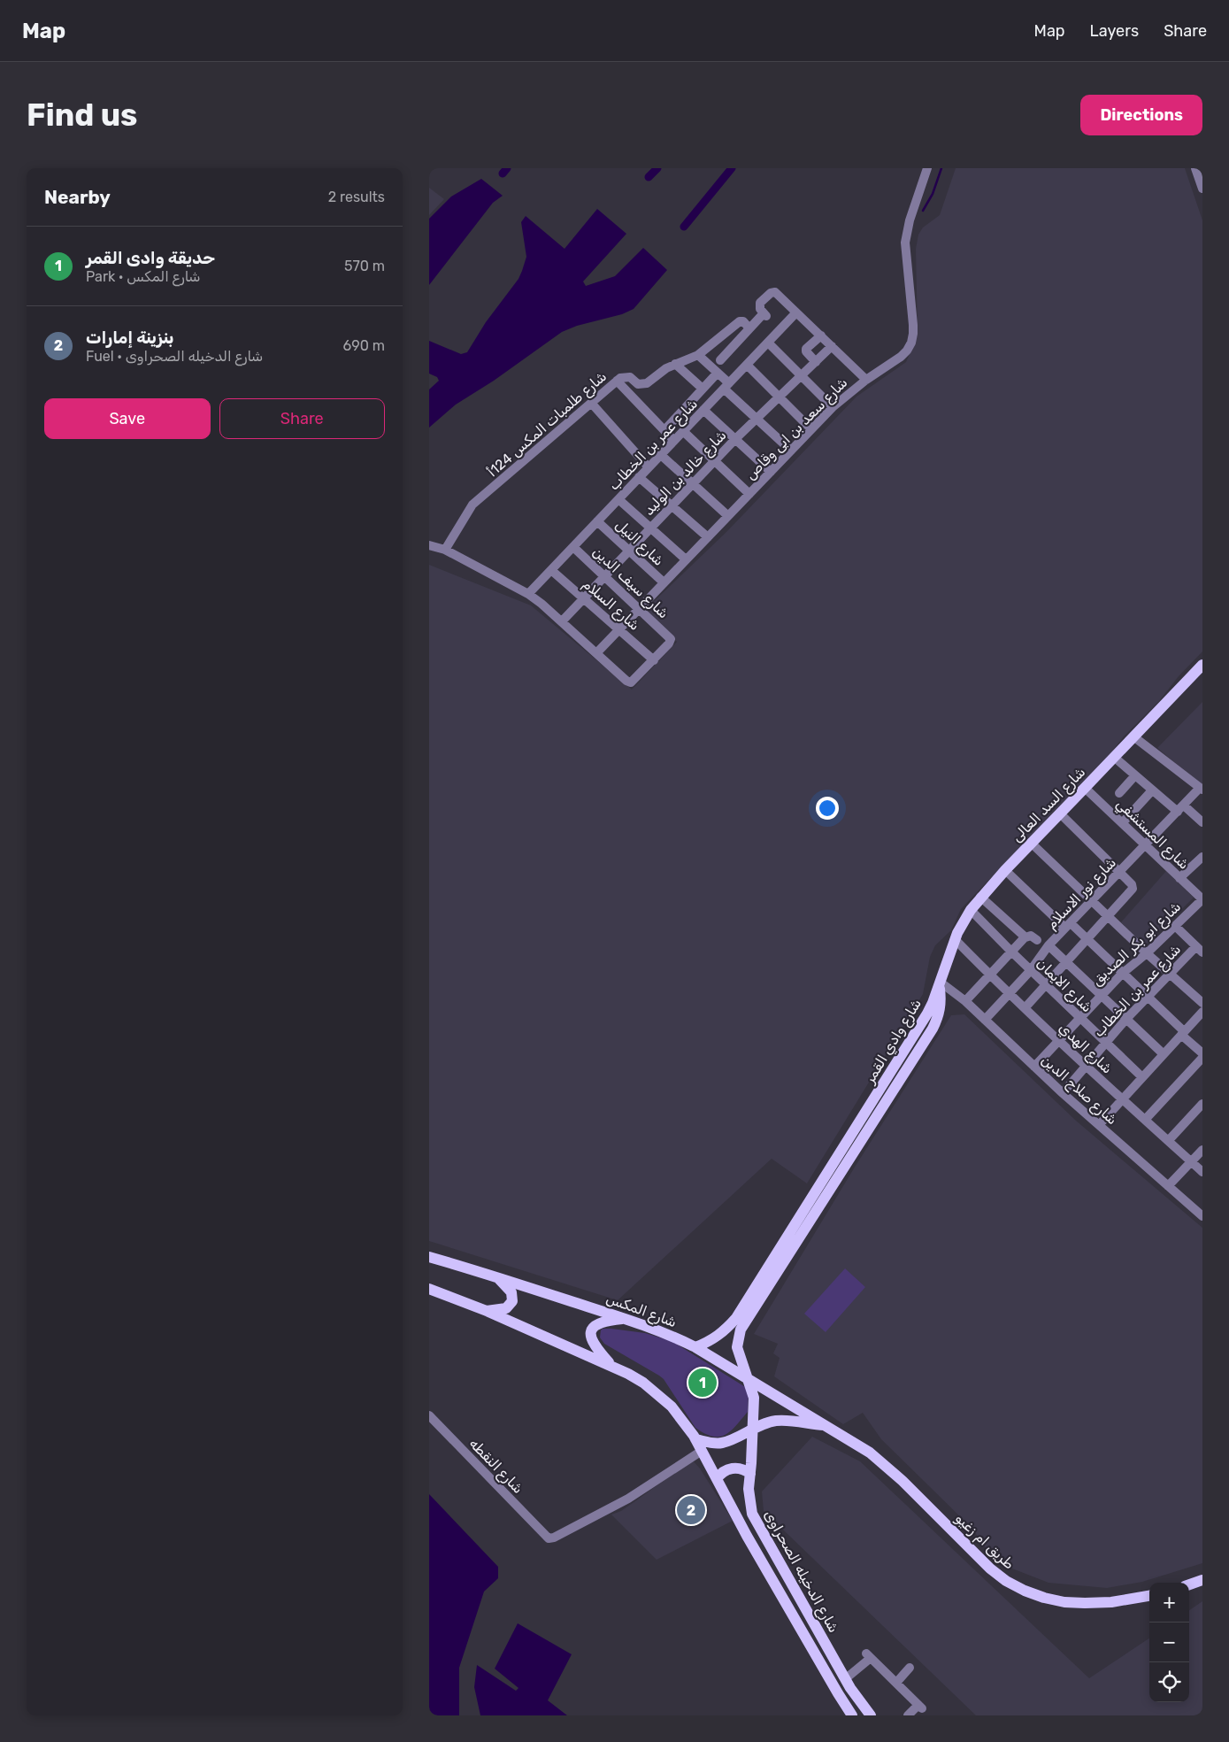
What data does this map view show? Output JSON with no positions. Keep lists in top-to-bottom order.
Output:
{
  "streets": {
    "main road": [
      "شارع السد العالى",
      "شارع وادي القمر",
      "شارع المكس",
      "طريق ام زغيو",
      "شارع الدخيله الصحراوى"
    ],
    "street": [
      "شارع طلمبات المكس 124أ",
      "شارع سعد بن ابى وقاص",
      "شارع عمر بن الخطاب",
      "شارع خالد بن الوليد",
      "شارع النيل",
      "شارع سيف الدين",
      "شارع السلام",
      "شارع المستشفي",
      "شارع نور الاسلام",
      "شارع ابو بكر الصديق",
      "شارع الايمان",
      "شارع الهدي",
      "شارع صلاح الدين",
      "شارع النقطه"
    ]
  },
  "crossings": [
    ["شارع سعد بن ابى وقاص", "شارع النيل"],
    ["شارع سعد بن ابى وقاص", "شارع سيف الدين"],
    ["شارع سعد بن ابى وقاص", "شارع السلام"],
    ["شارع عمر بن الخطاب", "شارع النيل"],
    ["شارع عمر بن الخطاب", "شارع سيف الدين"],
    ["شارع عمر بن الخطاب", "شارع السلام"],
    ["شارع عمر بن الخطاب", "شارع الايمان"],
    ["شارع عمر بن الخطاب", "شارع الهدي"],
    ["شارع عمر بن الخطاب", "شارع صلاح الدين"],
    ["شارع خالد بن الوليد", "شارع النيل"],
    ["شارع خالد بن الوليد", "شارع سيف الدين"],
    ["شارع خالد بن الوليد", "شارع السلام"],
    ["شارع سيف الدين", "شارع السلام"],
    ["شارع السد العالى", "شارع المستشفي"],
    ["شارع السد العالى", "شارع الايمان"],
    ["شارع السد العالى", "شارع وادي القمر"],
    ["شارع السد العالى", "شارع الهدي"],
    ["شارع السد العالى", "شارع صلاح الدين"],
    ["شارع المستشفي", "شارع نور الاسلام"],
    ["شارع المستشفي", "شارع ابو بكر الصديق"],
    ["شارع نور الاسلام", "شارع الايمان"],
    ["شارع نور الاسلام", "شارع الهدي"],
    ["شارع نور الاسلام", "شارع صلاح الدين"],
    ["شارع ابو بكر الصديق", "شارع الايمان"],
    ["شارع ابو بكر الصديق", "شارع الهدي"],
    ["شارع ابو بكر الصديق", "شارع صلاح الدين"],
    ["شارع وادي القمر", "شارع صلاح الدين"],
    ["شارع وادي القمر", "شارع المكس"],
    ["شارع وادي القمر", "شارع الدخيله الصحراوى"],
    ["شارع المكس", "طريق ام زغيو"],
    ["شارع المكس", "شارع الدخيله الصحراوى"],
    ["شارع النقطه", "شارع الدخيله الصحراوى"]
  ],
  "page": {
    "header": "Map",
    "nav": ["Map", "Layers", "Share"],
    "buttons": [
      "Directions",
      ["Save", "Share"]
    ],
    "title": "Find us",
    "heading": ["Nearby", "2 results"],
    "list": [
      {
        "mark": "1",
        "name": "حديقة وادى القمر",
        "note": "Park · شارع المكس",
        "value": "570 m"
      },
      {
        "mark": "2",
        "name": "بنزينة إمارات",
        "note": "Fuel · شارع الدخيله الصحراوى",
        "value": "690 m"
      }
    ],
    "pins": ["1", "2"],
    "map_buttons": ["+", "−"]
  }
}
